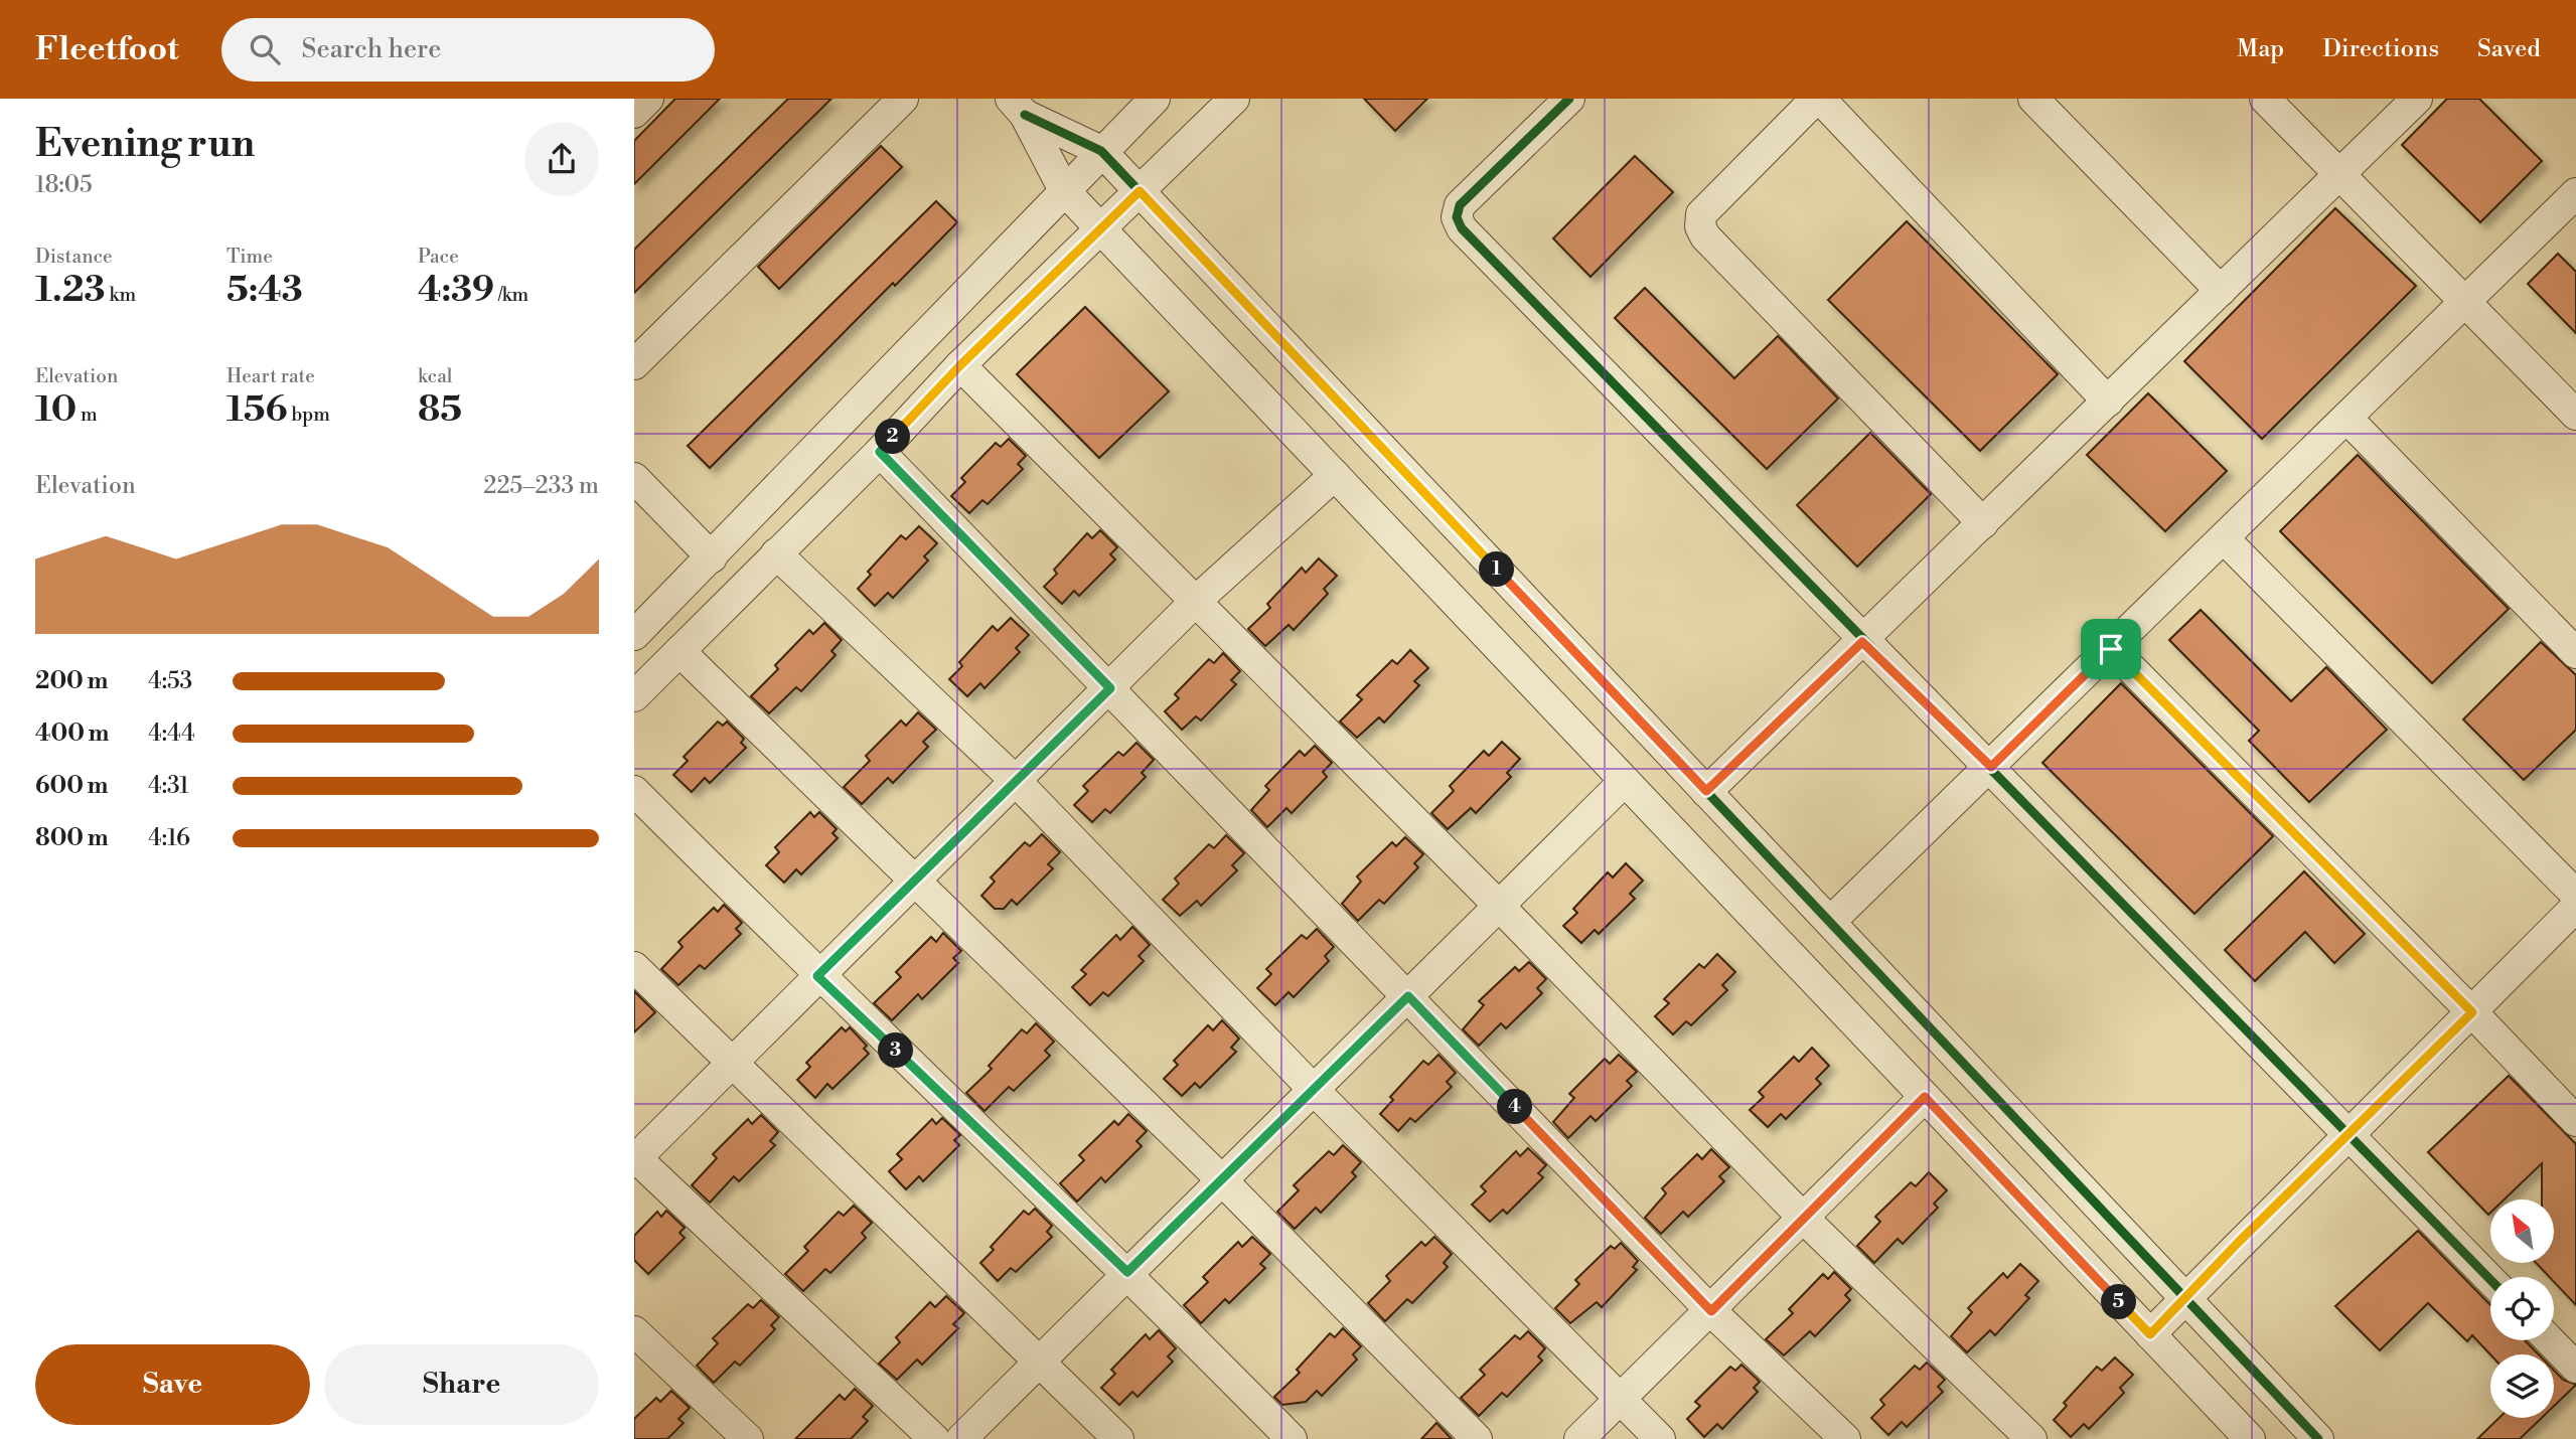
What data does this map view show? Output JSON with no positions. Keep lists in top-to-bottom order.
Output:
{
  "north": "top left",
  "page": {
    "header": "Fleetfoot",
    "search": "Search here",
    "nav": ["Map", "Directions", "Saved"],
    "heading": ["Evening run", "18:05"],
    "stats": [
      ["Distance", "1.23 km"],
      ["Time", "5:43"],
      ["Pace", "4:39 /km"],
      ["Elevation", "10 m"],
      ["Heart rate", "156 bpm"],
      ["kcal", "85"]
    ],
    "pins": [
      "2",
      "1",
      "3",
      "4",
      "5"
    ],
    "chart": ["Elevation", "225–233 m"],
    "list": [
      {
        "name": "200 m",
        "note": "4:53"
      },
      {
        "name": "400 m",
        "note": "4:44"
      },
      {
        "name": "600 m",
        "note": "4:31"
      },
      {
        "name": "800 m",
        "note": "4:16"
      }
    ],
    "buttons": ["Save", "Share"]
  }
}
